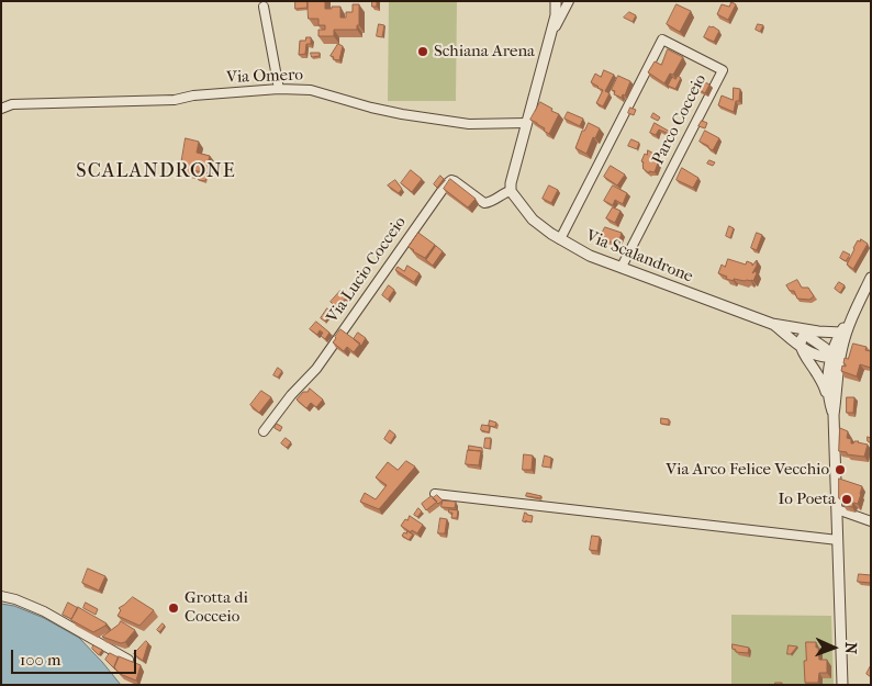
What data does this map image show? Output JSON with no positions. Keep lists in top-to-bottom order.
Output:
{
  "streets": {
    "street": [
      "Via Omero",
      "Parco Cocceio",
      "Via Scalandrone",
      "Via Lucio Cocceio"
    ]
  },
  "crossings": [
    ["Parco Cocceio", "Via Scalandrone"],
    ["Via Scalandrone", "Via Lucio Cocceio"]
  ],
  "districts": ["SCALANDRONE"],
  "places": [
    "Schiana Arena",
    "Via Arco Felice Vecchio",
    "Io Poeta",
    "Grotta di Cocceio"
  ],
  "scale_bar": "100 m",
  "north": "right"
}
